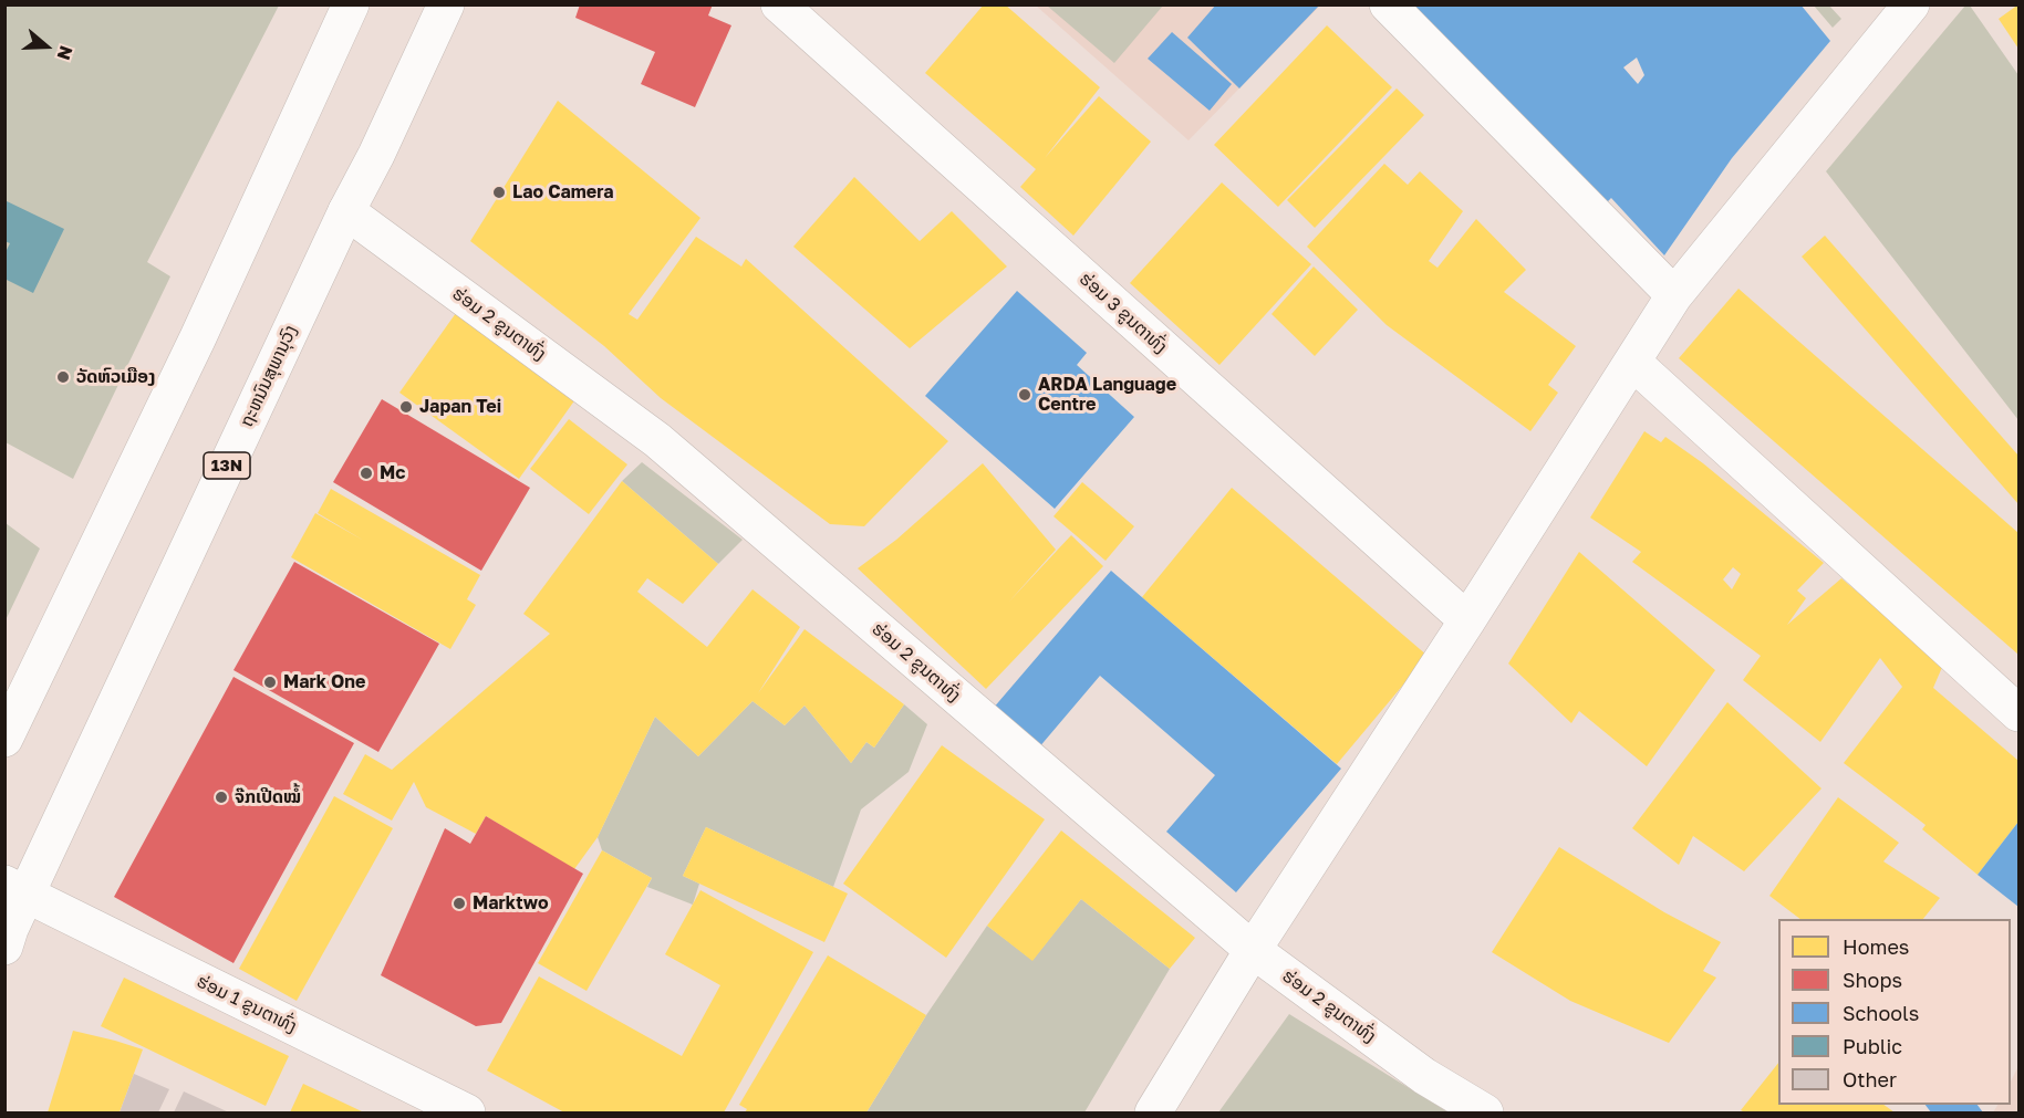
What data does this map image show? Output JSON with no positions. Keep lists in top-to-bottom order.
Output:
{
  "streets": {
    "main road": [
      "ຮ່ອມ 3 ຂູນຕາທົ່ງ",
      "ຮ່ອມ 2 ຂູນຕາທົ່ງ",
      "ຖະຫນົນສຸພານຸວົງ",
      "13N",
      "ຮ່ອມ 1 ຂູນຕາທົ່ງ"
    ]
  },
  "crossings": [
    ["ຮ່ອມ 2 ຂູນຕາທົ່ງ", "ຖະຫນົນສຸພານຸວົງ"],
    ["ຖະຫນົນສຸພານຸວົງ", "ຮ່ອມ 1 ຂູນຕາທົ່ງ"]
  ],
  "places": [
    "Lao Camera",
    "ວັດຫົວເມືອງ",
    "ARDA Language Centre",
    "Japan Tei",
    "Mc",
    "Mark One",
    "ຈ໊ກເປີດໝ້ໍ",
    "Marktwo"
  ],
  "legend": [
    "Homes",
    "Shops",
    "Schools",
    "Public",
    "Other"
  ],
  "north": "right"
}
